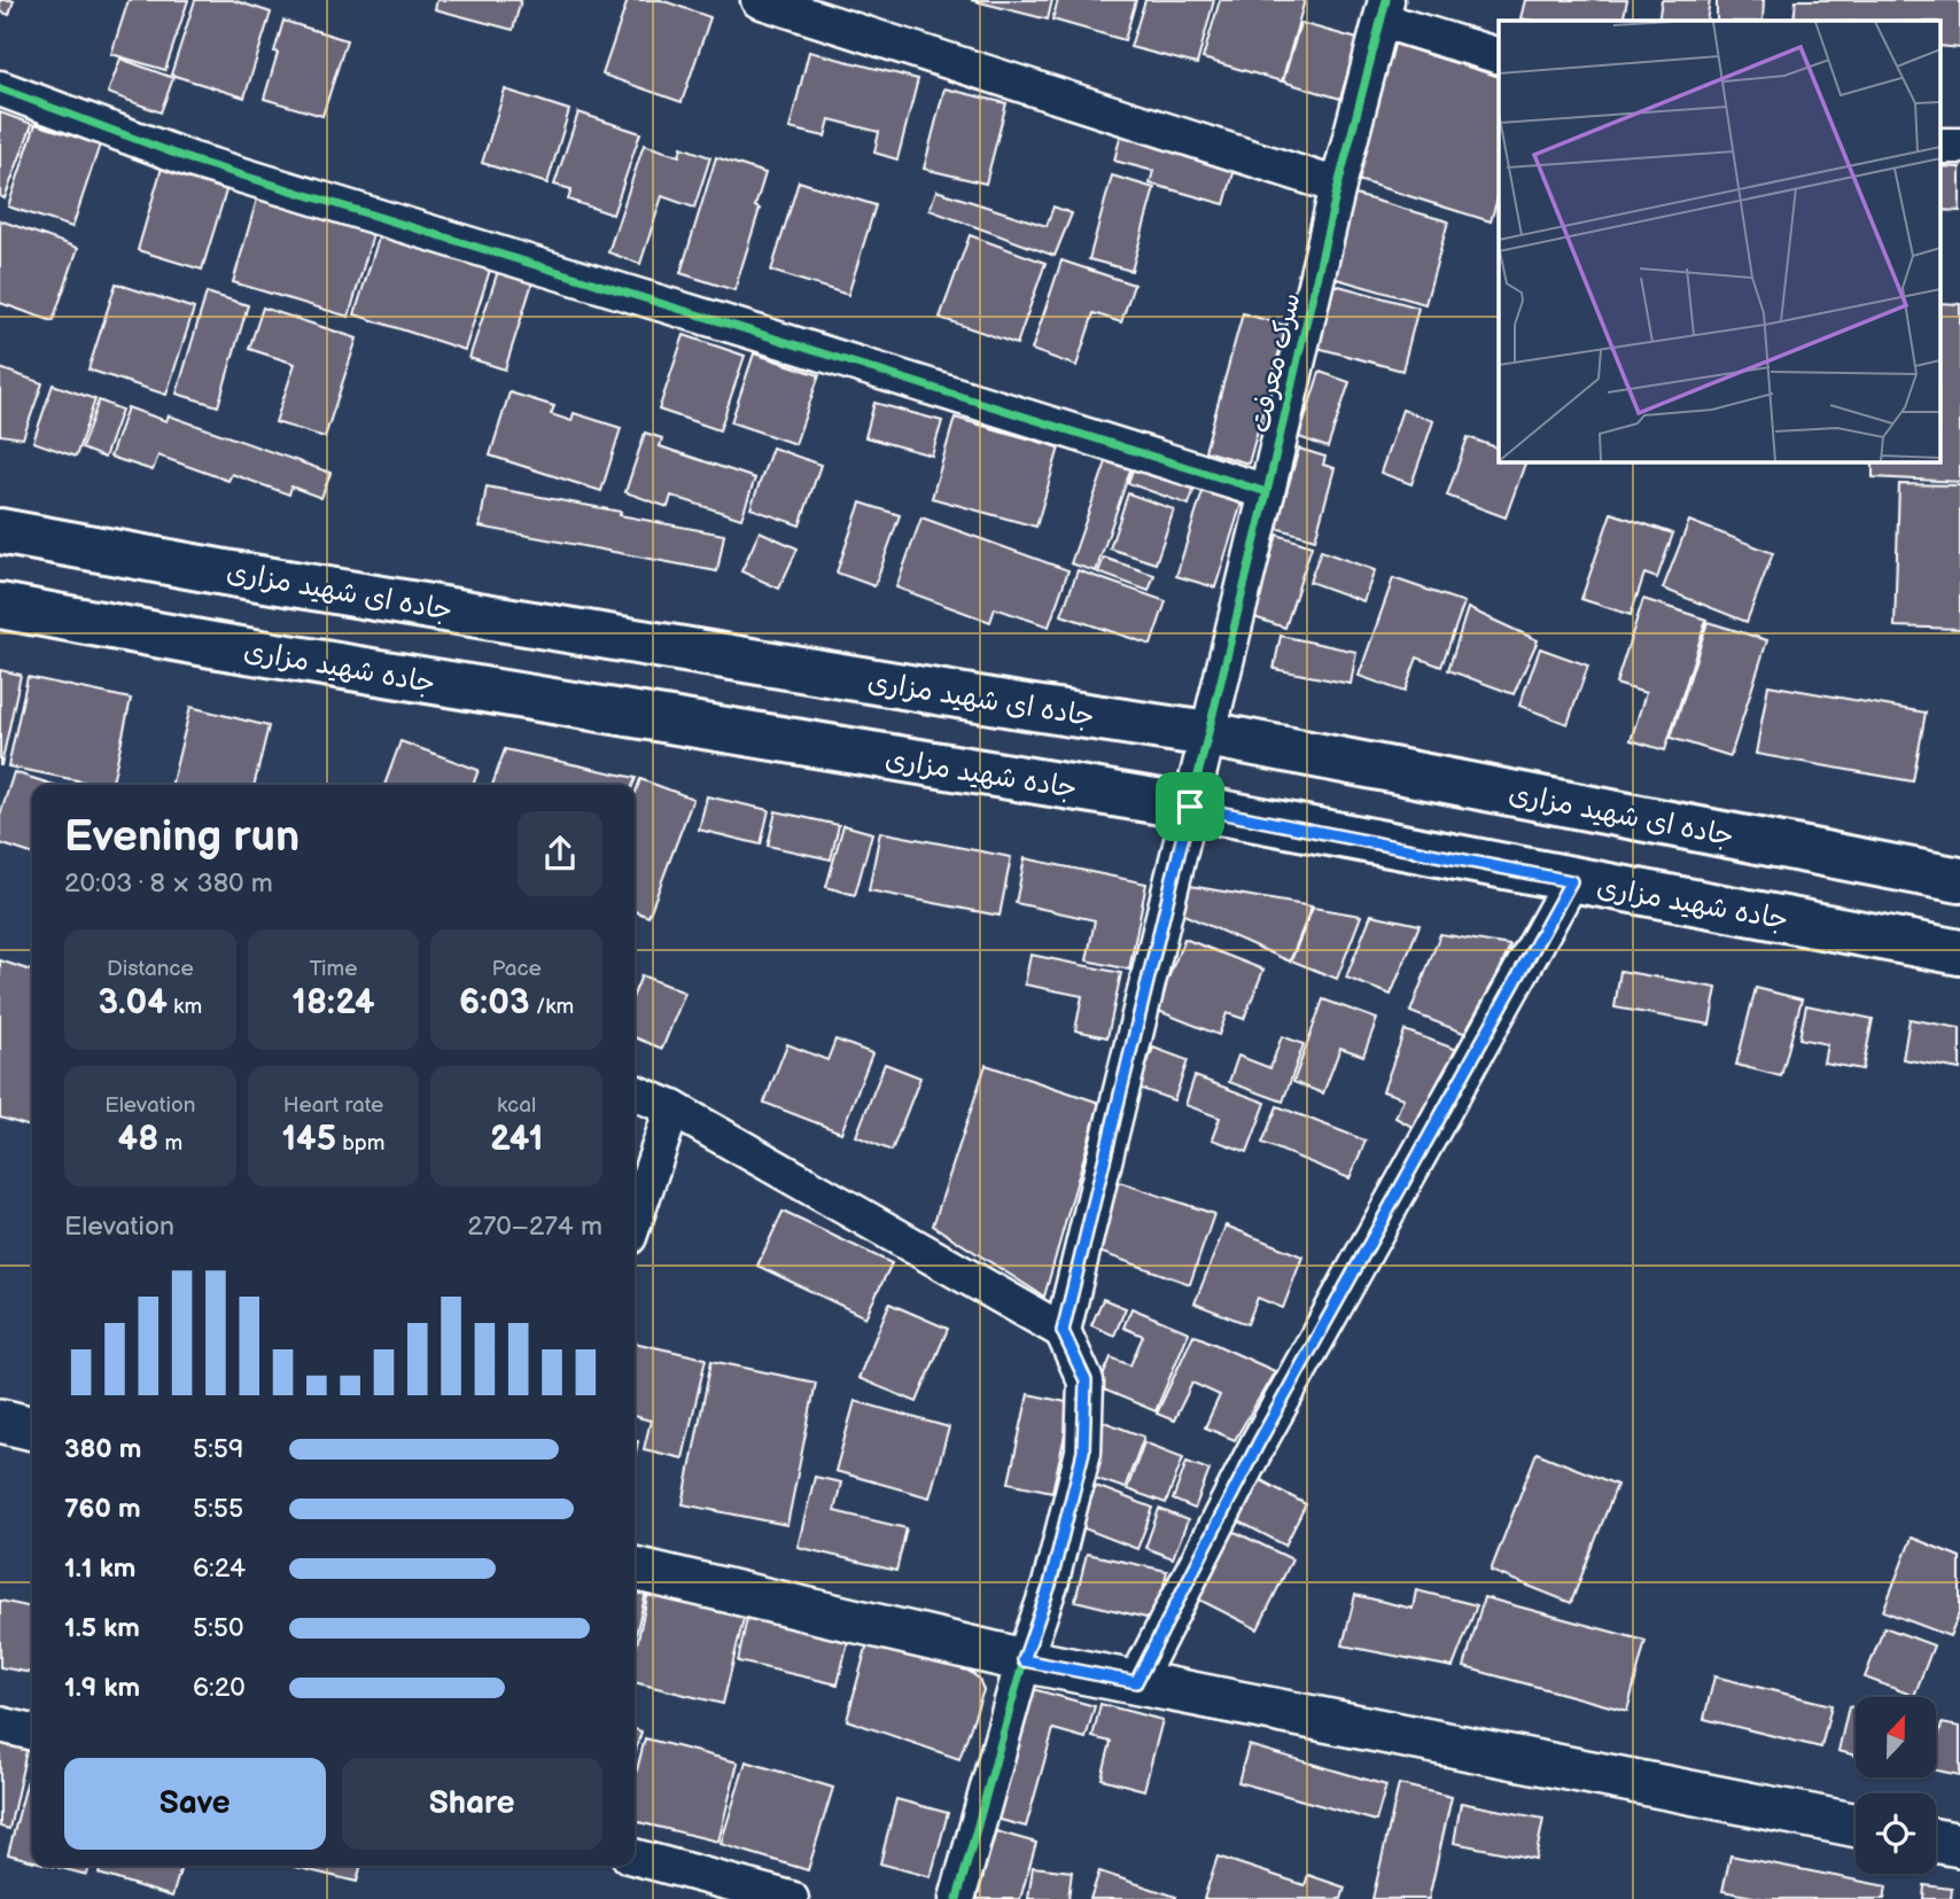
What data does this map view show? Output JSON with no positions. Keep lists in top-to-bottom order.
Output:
{
  "streets": {
    "main road": ["جاده ای شهید مزاری", "جاده شهید مزاری"],
    "street": ["سرک معرفت"]
  },
  "crossings": [
    ["سرک معرفت", "جاده ای شهید مزاری"],
    ["سرک معرفت", "جاده شهید مزاری"]
  ],
  "north": "top",
  "page": {
    "heading": ["Evening run", "20:03 · 8 × 380 m"],
    "stats": [
      ["Distance", "3.04 km"],
      ["Time", "18:24"],
      ["Pace", "6:03 /km"],
      ["Elevation", "48 m"],
      ["Heart rate", "145 bpm"],
      ["kcal", "241"]
    ],
    "chart": ["Elevation", "270–274 m"],
    "list": [
      {
        "name": "380 m",
        "note": "5:59"
      },
      {
        "name": "760 m",
        "note": "5:55"
      },
      {
        "name": "1.1 km",
        "note": "6:24"
      },
      {
        "name": "1.5 km",
        "note": "5:50"
      },
      {
        "name": "1.9 km",
        "note": "6:20"
      }
    ],
    "buttons": ["Save", "Share"]
  }
}
